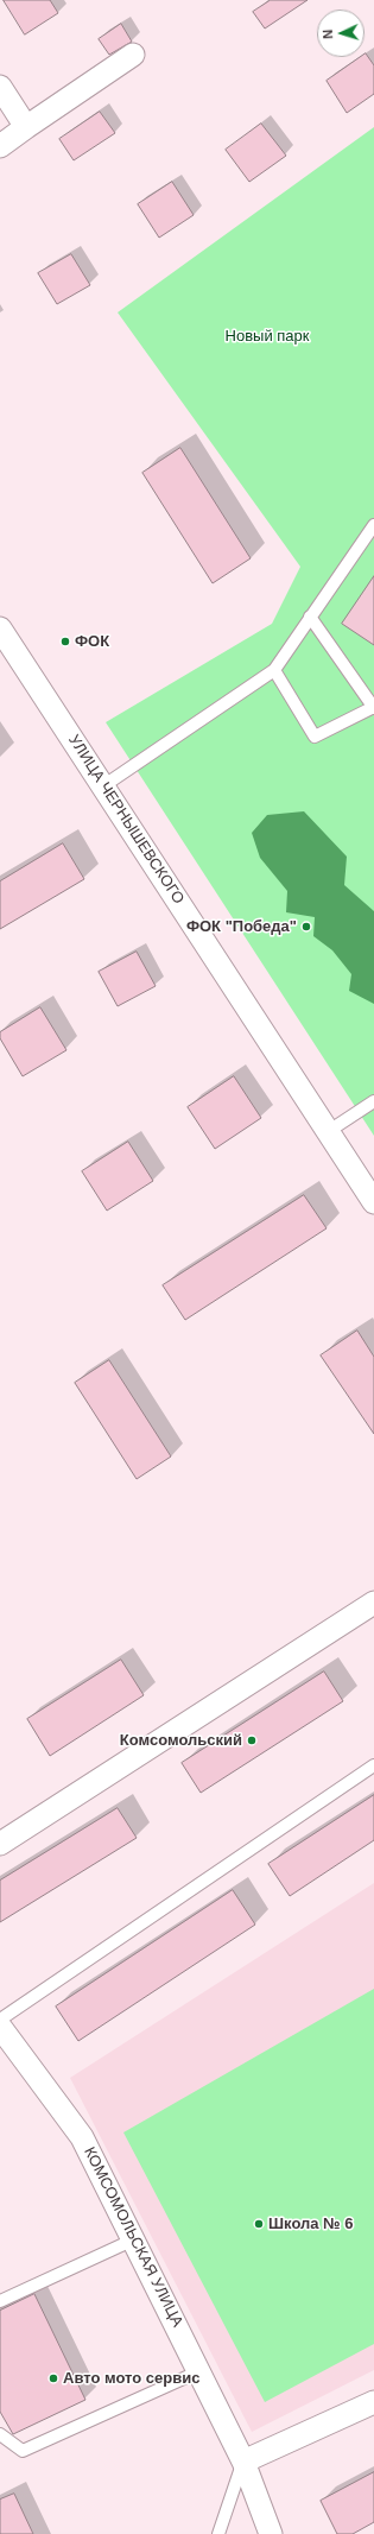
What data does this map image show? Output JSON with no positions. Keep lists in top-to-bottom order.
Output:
{
  "streets": {
    "street": ["УЛИЦА ЧЕРНЫШЕВСКОГО", "КОМСОМОЛЬСКАЯ УЛИЦА"]
  },
  "parks": ["Новый парк"],
  "places": [
    "ФОК",
    "ФОК \"Победа\"",
    "Комсомольский",
    "Школа № 6",
    "Авто мото сервис"
  ],
  "north": "left"
}
